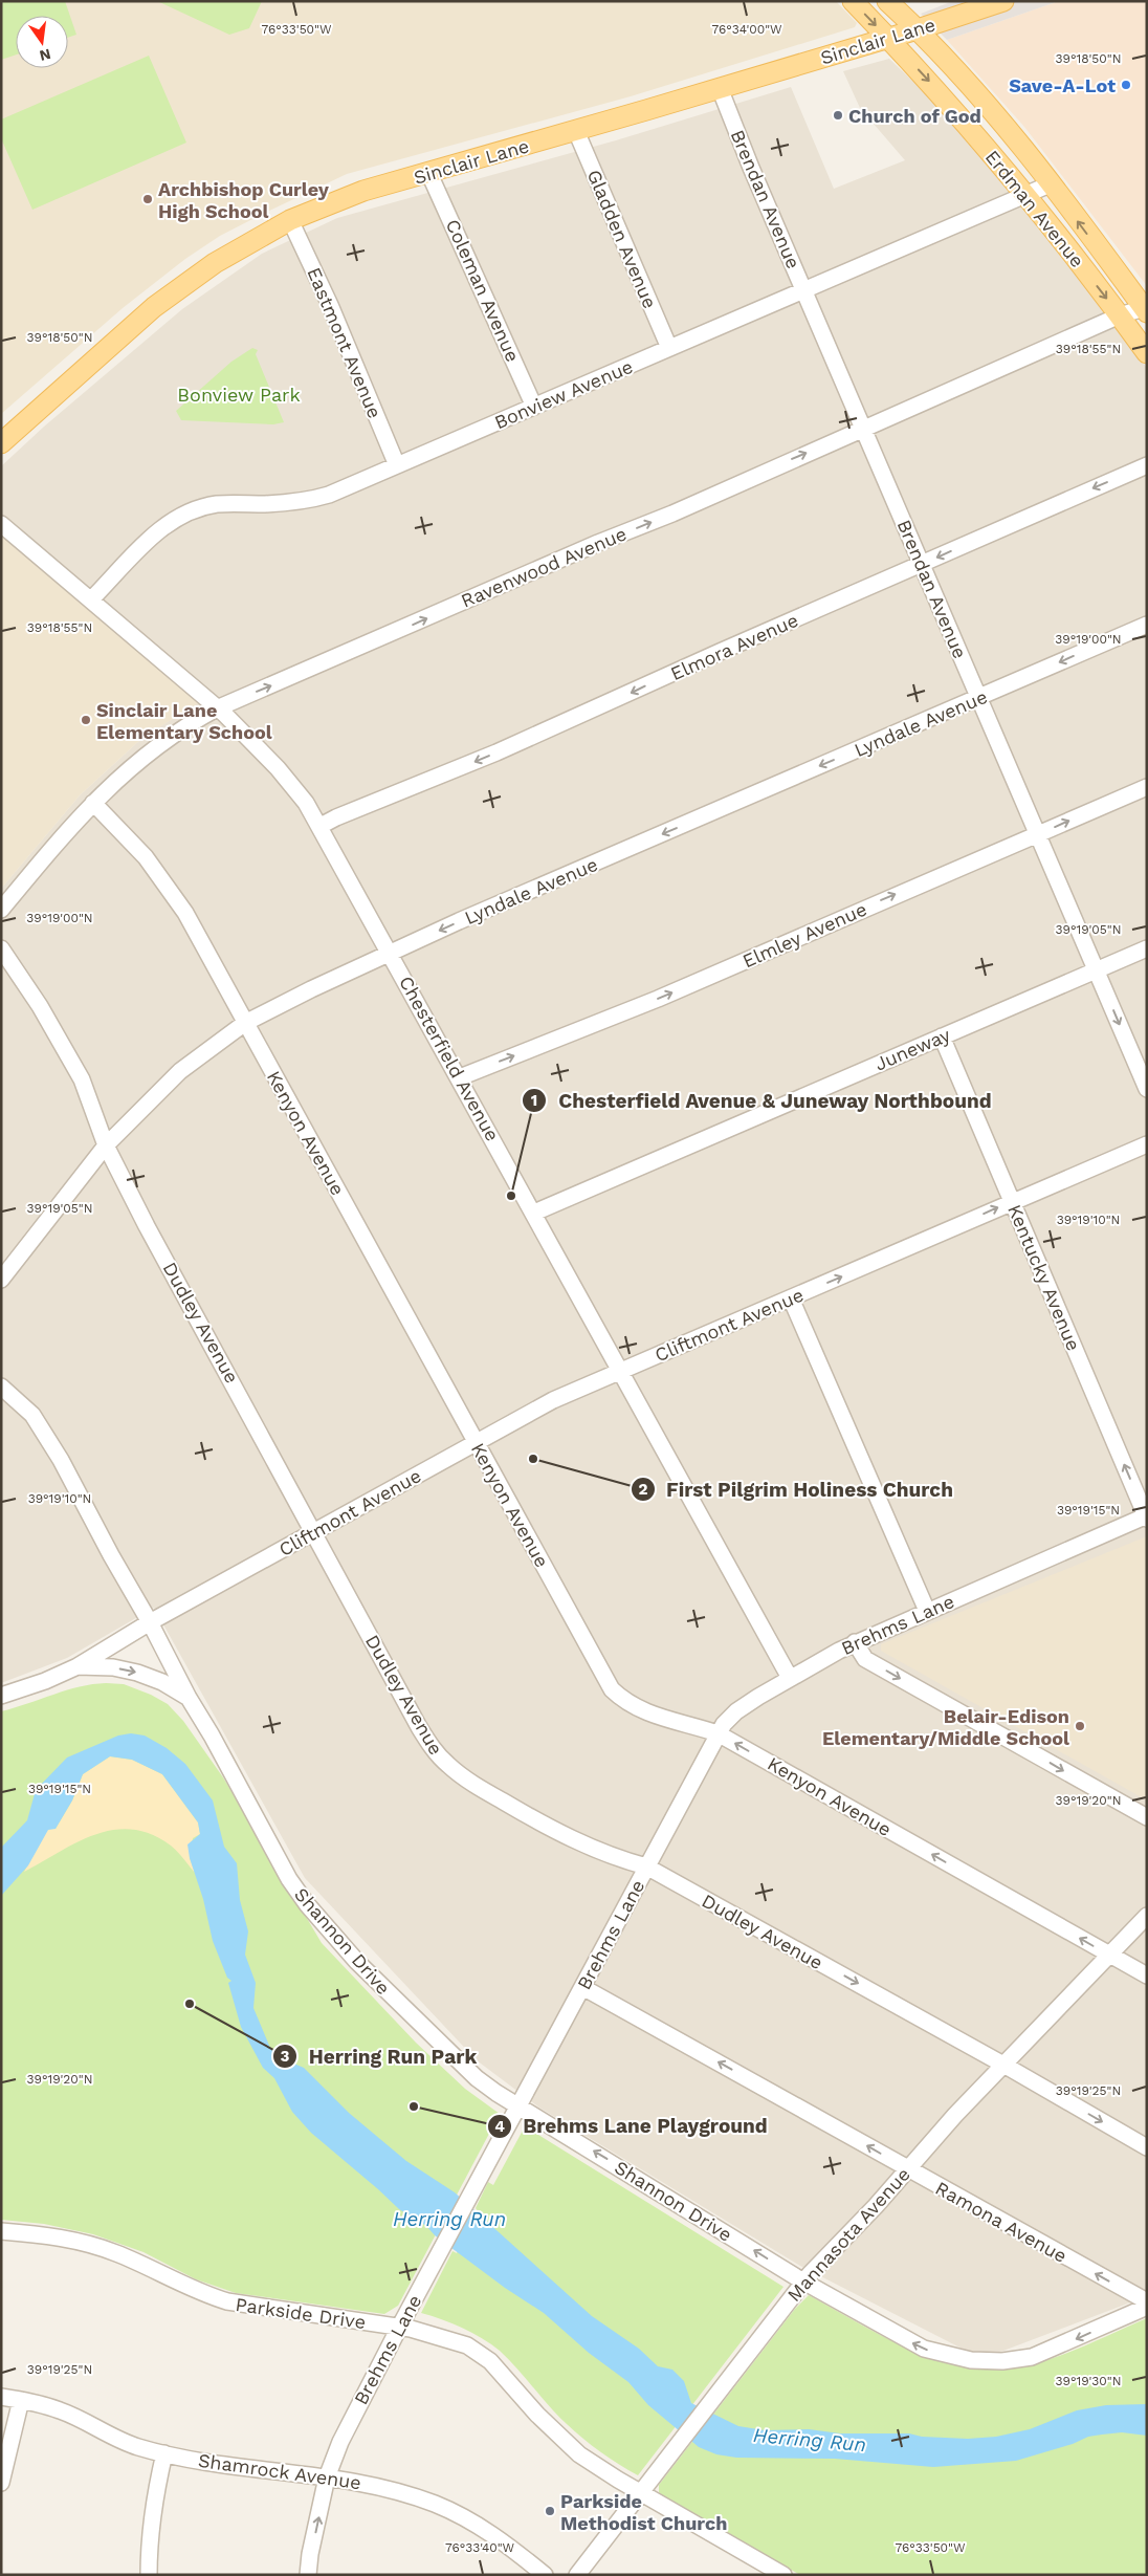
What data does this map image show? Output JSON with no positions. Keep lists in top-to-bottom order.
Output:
{
  "streets": {
    "main road": ["Sinclair Lane", "Erdman Avenue"],
    "street": [
      "Brendan Avenue",
      "Gladden Avenue",
      "Coleman Avenue",
      "Eastmont Avenue",
      "Bonview Avenue",
      "Ravenwood Avenue",
      "Elmora Avenue",
      "Lyndale Avenue",
      "Elmley Avenue",
      "Juneway",
      "Chesterfield Avenue",
      "Kenyon Avenue",
      "Kentucky Avenue",
      "Dudley Avenue",
      "Cliftmont Avenue",
      "Brehms Lane",
      "Shannon Drive",
      "Ramona Avenue",
      "Mannasota Avenue",
      "Parkside Drive",
      "Shamrock Avenue"
    ]
  },
  "crossings": [
    ["Sinclair Lane", "Brendan Avenue"],
    ["Sinclair Lane", "Erdman Avenue"],
    ["Sinclair Lane", "Gladden Avenue"],
    ["Sinclair Lane", "Coleman Avenue"],
    ["Sinclair Lane", "Eastmont Avenue"],
    ["Brendan Avenue", "Bonview Avenue"],
    ["Brendan Avenue", "Ravenwood Avenue"],
    ["Brendan Avenue", "Elmora Avenue"],
    ["Brendan Avenue", "Lyndale Avenue"],
    ["Brendan Avenue", "Elmley Avenue"],
    ["Brendan Avenue", "Juneway"],
    ["Erdman Avenue", "Bonview Avenue"],
    ["Erdman Avenue", "Ravenwood Avenue"],
    ["Gladden Avenue", "Bonview Avenue"],
    ["Coleman Avenue", "Bonview Avenue"],
    ["Eastmont Avenue", "Bonview Avenue"],
    ["Bonview Avenue", "Chesterfield Avenue"],
    ["Ravenwood Avenue", "Chesterfield Avenue"],
    ["Ravenwood Avenue", "Kenyon Avenue"],
    ["Elmora Avenue", "Chesterfield Avenue"],
    ["Lyndale Avenue", "Chesterfield Avenue"],
    ["Lyndale Avenue", "Kenyon Avenue"],
    ["Lyndale Avenue", "Dudley Avenue"],
    ["Elmley Avenue", "Chesterfield Avenue"],
    ["Juneway", "Chesterfield Avenue"],
    ["Juneway", "Kentucky Avenue"],
    ["Chesterfield Avenue", "Cliftmont Avenue"],
    ["Chesterfield Avenue", "Brehms Lane"],
    ["Kenyon Avenue", "Cliftmont Avenue"],
    ["Kenyon Avenue", "Brehms Lane"],
    ["Kenyon Avenue", "Mannasota Avenue"],
    ["Kentucky Avenue", "Cliftmont Avenue"],
    ["Kentucky Avenue", "Brehms Lane"],
    ["Dudley Avenue", "Cliftmont Avenue"],
    ["Dudley Avenue", "Brehms Lane"],
    ["Dudley Avenue", "Mannasota Avenue"],
    ["Cliftmont Avenue", "Shannon Drive"],
    ["Brehms Lane", "Shannon Drive"],
    ["Brehms Lane", "Ramona Avenue"],
    ["Brehms Lane", "Parkside Drive"],
    ["Brehms Lane", "Shamrock Avenue"],
    ["Shannon Drive", "Mannasota Avenue"],
    ["Ramona Avenue", "Mannasota Avenue"],
    ["Mannasota Avenue", "Parkside Drive"]
  ],
  "one_way": [
    "Ravenwood Avenue",
    "Elmora Avenue",
    "Lyndale Avenue",
    "Elmley Avenue",
    "Kentucky Avenue",
    "Ramona Avenue"
  ],
  "water": ["Herring Run"],
  "parks": ["Bonview Park"],
  "places": [
    "Save-A-Lot",
    "Church of God",
    "Archbishop Curley High School",
    "Sinclair Lane Elementary School",
    "Chesterfield Avenue & Juneway Northbound",
    "First Pilgrim Holiness Church",
    "Belair-Edison Elementary/Middle School",
    "Herring Run Park",
    "Brehms Lane Playground",
    "Parkside Methodist Church"
  ],
  "north": "bottom",
  "coordinates": [
    "76°33'50\"W",
    "76°34'00\"W",
    "39°18'50\"N",
    "39°18'55\"N",
    "39°19'00\"N",
    "39°19'05\"N",
    "39°19'10\"N",
    "39°19'15\"N",
    "39°19'20\"N",
    "39°19'25\"N",
    "39°19'30\"N",
    "76°33'40\"W"
  ]
}
